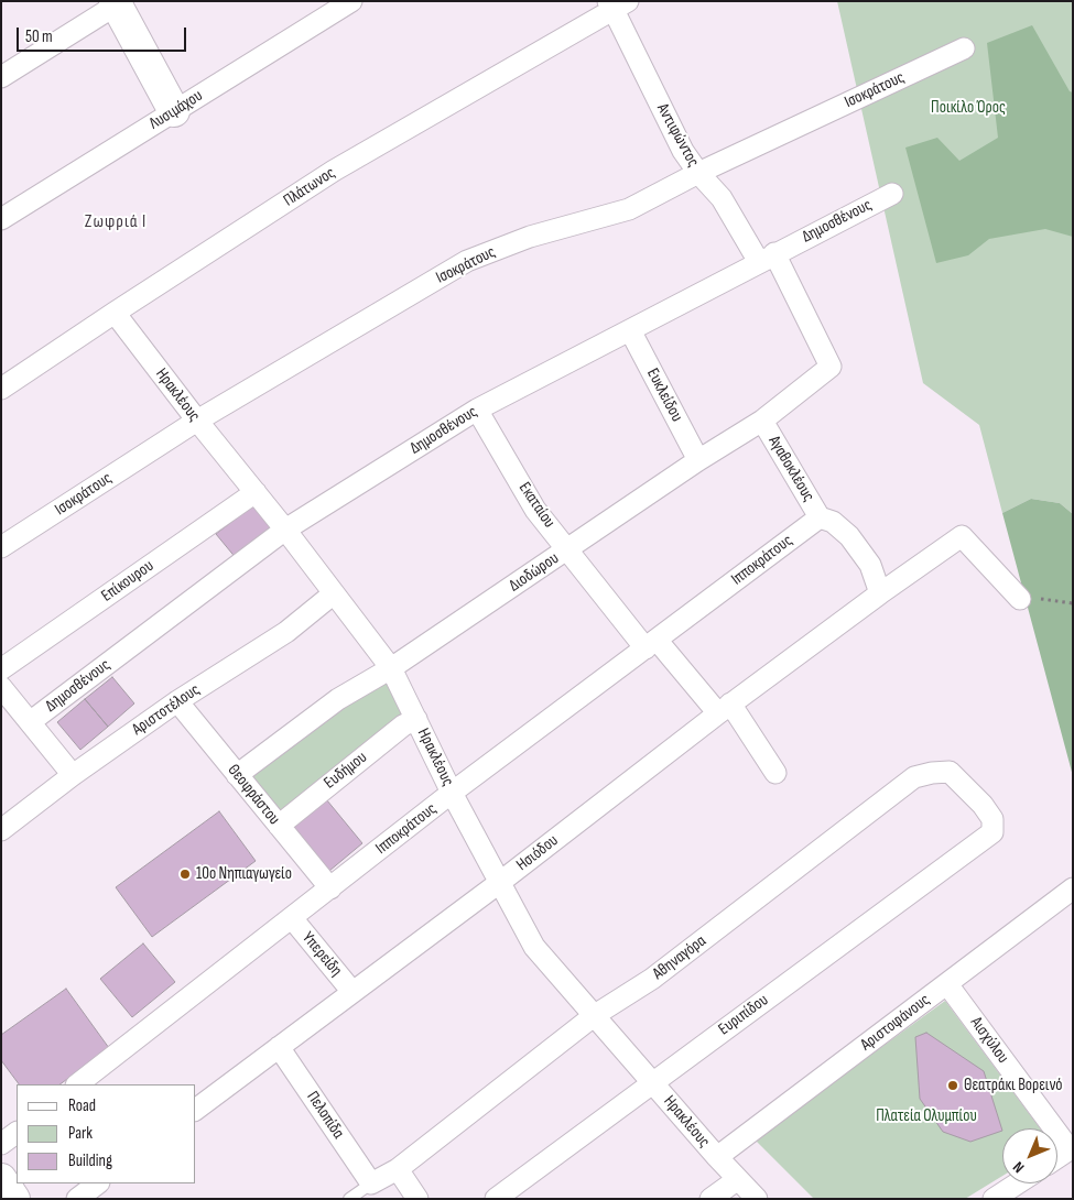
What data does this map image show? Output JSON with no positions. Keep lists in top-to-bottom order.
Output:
{
  "streets": {
    "street": [
      "Ισοκράτους",
      "Λυσιμάχου",
      "Αντιφώντος",
      "Πλάτωνος",
      "Δημοσθένους",
      "Ηρακλέους",
      "Ευκλείδου",
      "Αγαθοκλέους",
      "Εκαταίου",
      "Ιπποκράτους",
      "Διοδώρου",
      "Επίκουρου",
      "Αριστοτέλους",
      "Ευδήμου",
      "Θεοφράστου",
      "Ησιόδου",
      "Υπερείδη",
      "Αθηναγόρα",
      "Ευριπίδου",
      "Αριστοφάνους",
      "Αισχύλου",
      "Πελοπίδα"
    ]
  },
  "crossings": [
    ["Ισοκράτους", "Αντιφώντος"],
    ["Ισοκράτους", "Ηρακλέους"],
    ["Αντιφώντος", "Πλάτωνος"],
    ["Αντιφώντος", "Δημοσθένους"],
    ["Αντιφώντος", "Διοδώρου"],
    ["Πλάτωνος", "Ηρακλέους"],
    ["Δημοσθένους", "Ηρακλέους"],
    ["Δημοσθένους", "Ευκλείδου"],
    ["Δημοσθένους", "Εκαταίου"],
    ["Ηρακλέους", "Ιπποκράτους"],
    ["Ηρακλέους", "Διοδώρου"],
    ["Ηρακλέους", "Επίκουρου"],
    ["Ηρακλέους", "Αριστοτέλους"],
    ["Ηρακλέους", "Ευδήμου"],
    ["Ηρακλέους", "Ησιόδου"],
    ["Ηρακλέους", "Αθηναγόρα"],
    ["Ηρακλέους", "Ευριπίδου"],
    ["Ηρακλέους", "Αριστοφάνους"],
    ["Ευκλείδου", "Διοδώρου"],
    ["Αγαθοκλέους", "Ιπποκράτους"],
    ["Αγαθοκλέους", "Διοδώρου"],
    ["Εκαταίου", "Ιπποκράτους"],
    ["Εκαταίου", "Διοδώρου"],
    ["Εκαταίου", "Ησιόδου"],
    ["Ιπποκράτους", "Θεοφράστου"],
    ["Ιπποκράτους", "Υπερείδη"],
    ["Διοδώρου", "Θεοφράστου"],
    ["Αριστοτέλους", "Θεοφράστου"],
    ["Ευδήμου", "Θεοφράστου"],
    ["Ησιόδου", "Υπερείδη"],
    ["Ησιόδου", "Πελοπίδα"],
    ["Αθηναγόρα", "Ευριπίδου"],
    ["Αθηναγόρα", "Πελοπίδα"],
    ["Αριστοφάνους", "Αισχύλου"]
  ],
  "districts": ["Ζωφριά Ι"],
  "parks": ["Ποικίλο Όρος", "Πλατεία Ολυμπίου"],
  "places": ["10ο Νηπιαγωγείο", "Θεατράκι Βορεινό"],
  "legend": ["Road", "Park", "Building"],
  "scale_bar": "50 m",
  "north": "bottom left"
}
